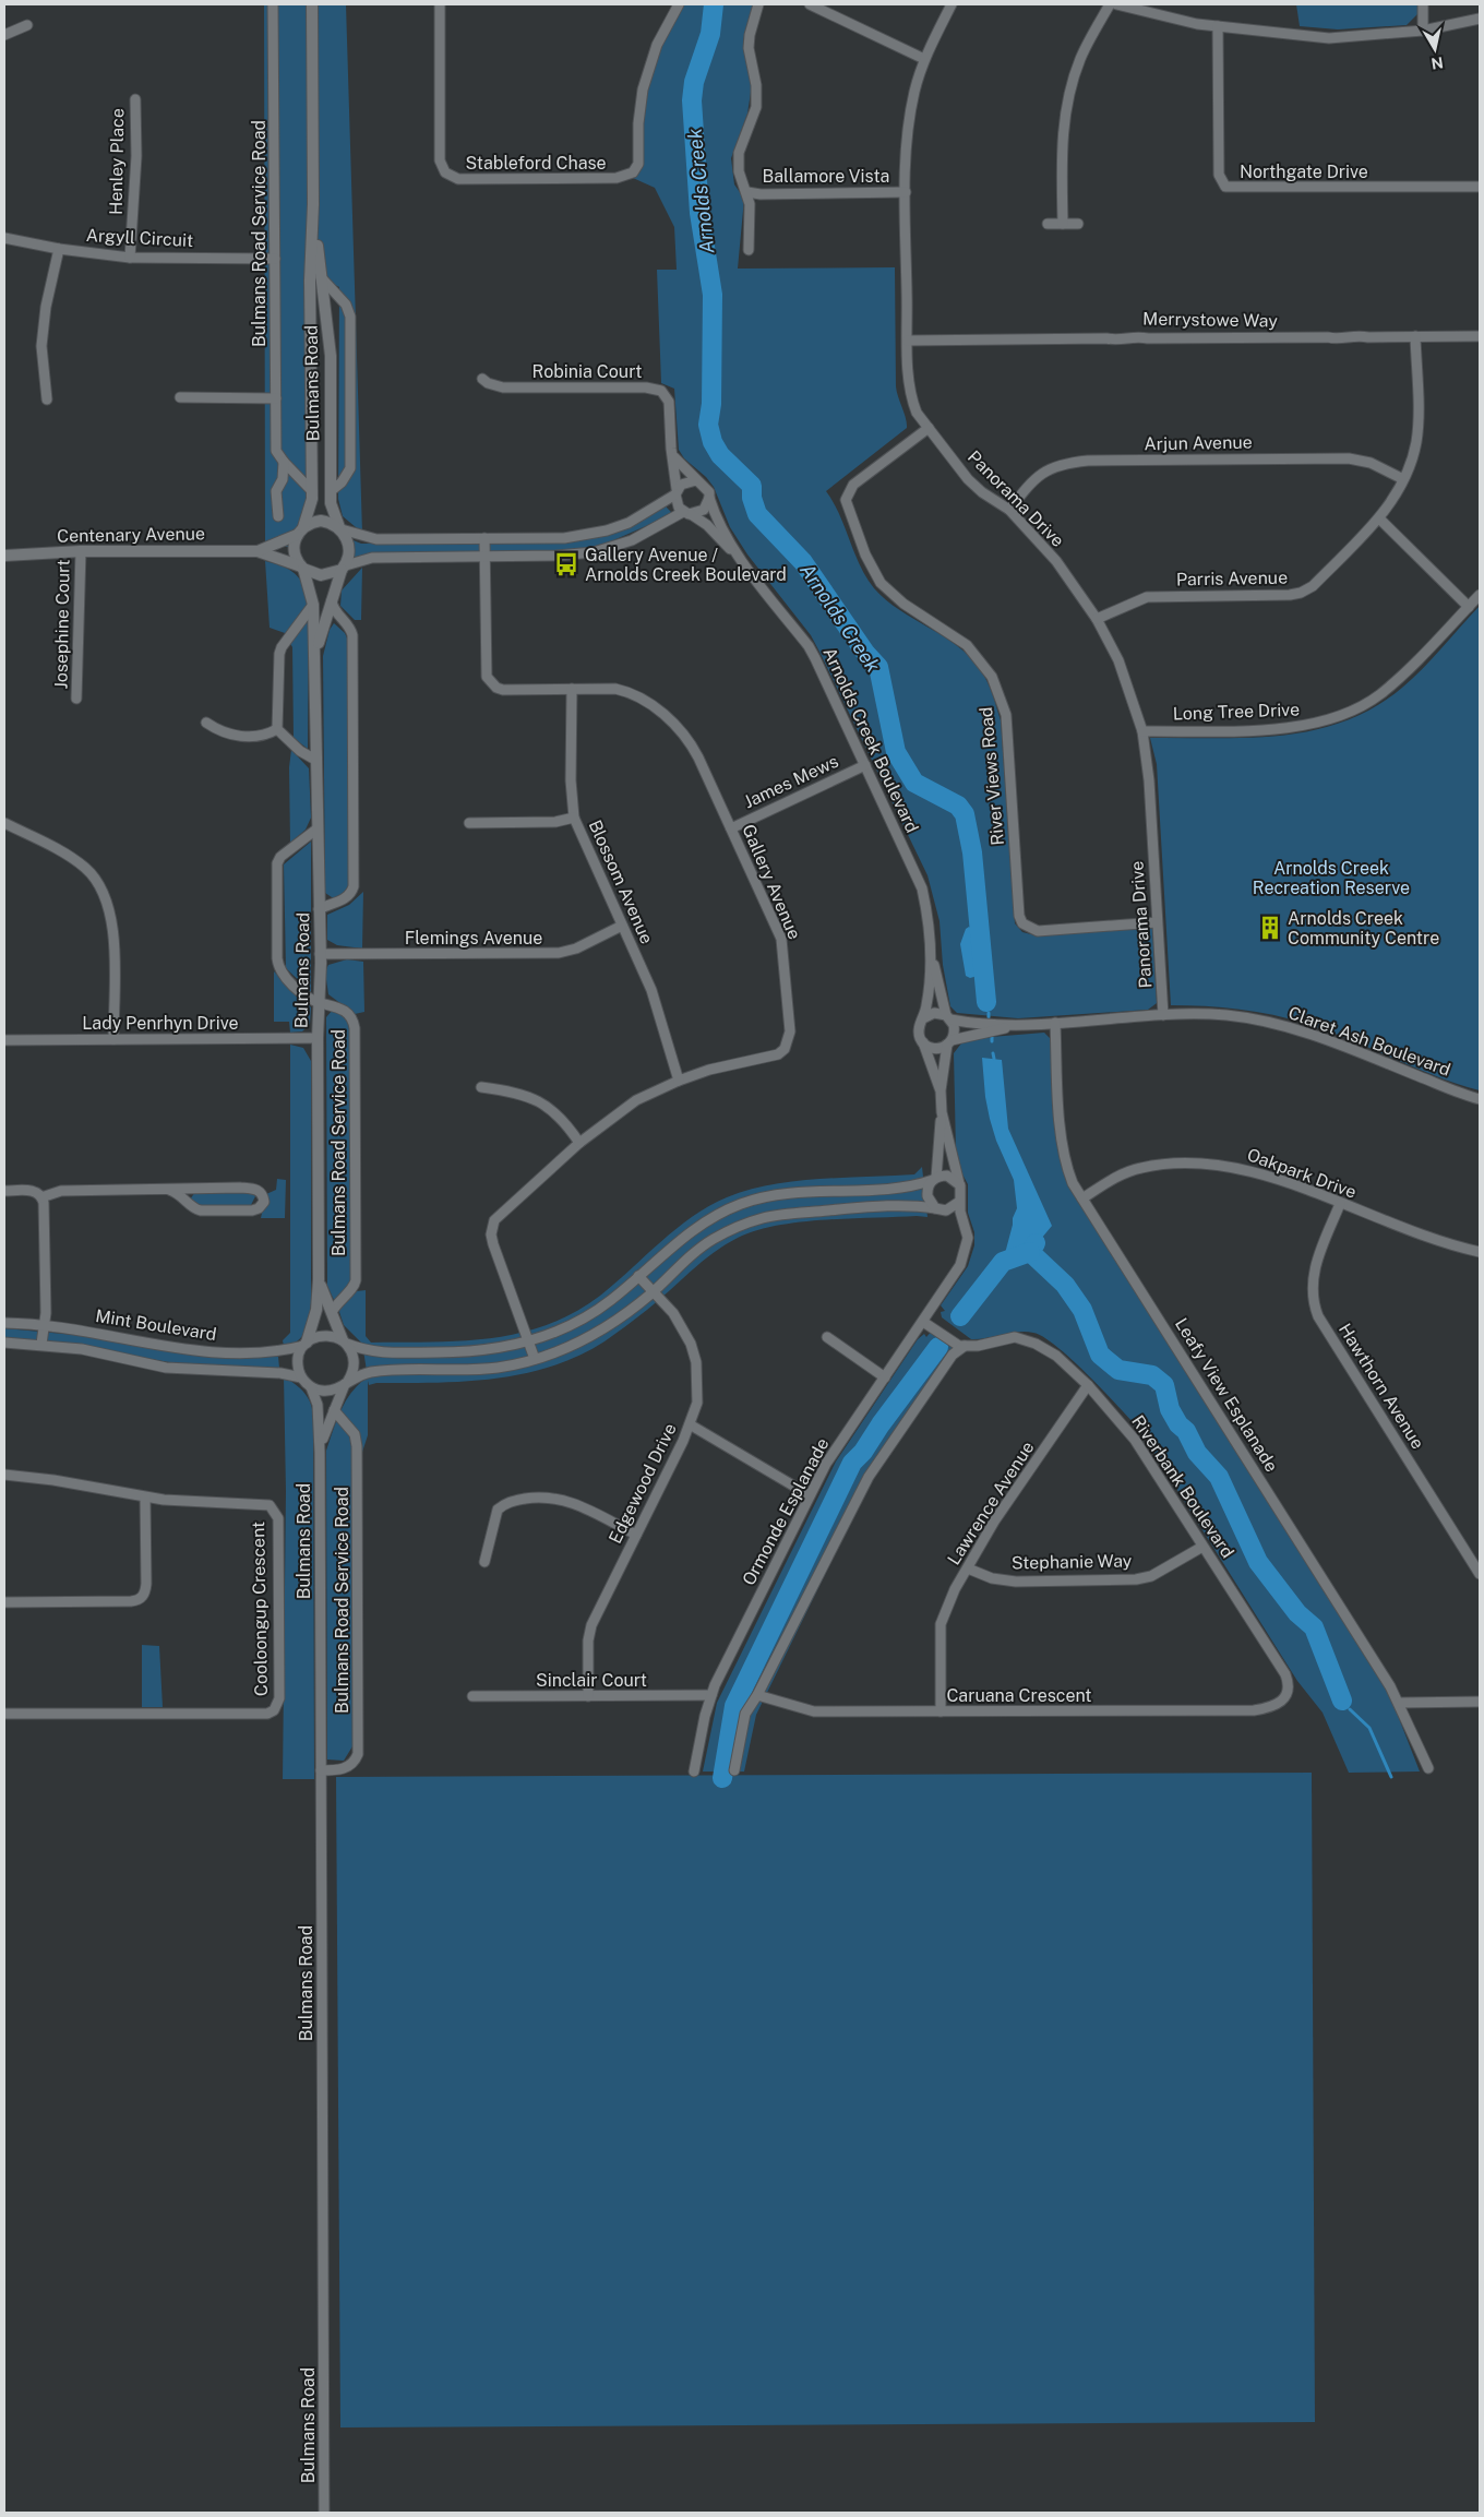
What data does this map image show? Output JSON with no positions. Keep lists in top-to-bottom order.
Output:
{
  "streets": {
    "street": [
      "Henley Place",
      "Stableford Chase",
      "Northgate Drive",
      "Ballamore Vista",
      "Bulmans Road Service Road",
      "Argyll Circuit",
      "Merrystowe Way",
      "Robinia Court",
      "Bulmans Road",
      "Arjun Avenue",
      "Panorama Drive",
      "Centenary Avenue",
      "Parris Avenue",
      "Josephine Court",
      "Long Tree Drive",
      "Arnolds Creek Boulevard",
      "River Views Road",
      "James Mews",
      "Blossom Avenue",
      "Gallery Avenue",
      "Flemings Avenue",
      "Lady Penrhyn Drive",
      "Claret Ash Boulevard",
      "Oakpark Drive",
      "Mint Boulevard",
      "Hawthorn Avenue",
      "Leafy View Esplanade",
      "Edgewood Drive",
      "Riverbank Boulevard",
      "Lawrence Avenue",
      "Ormonde Esplanade",
      "Stephanie Way",
      "Cooloongup Crescent",
      "Sinclair Court",
      "Caruana Crescent"
    ]
  },
  "crossings": [
    ["Henley Place", "Argyll Circuit"],
    ["Ballamore Vista", "Panorama Drive"],
    ["Bulmans Road Service Road", "Argyll Circuit"],
    ["Bulmans Road Service Road", "Bulmans Road"],
    ["Merrystowe Way", "Panorama Drive"],
    ["Merrystowe Way", "Parris Avenue"],
    ["Robinia Court", "Arnolds Creek Boulevard"],
    ["Bulmans Road", "Centenary Avenue"],
    ["Bulmans Road", "Flemings Avenue"],
    ["Bulmans Road", "Lady Penrhyn Drive"],
    ["Bulmans Road", "Mint Boulevard"],
    ["Arjun Avenue", "Panorama Drive"],
    ["Arjun Avenue", "Parris Avenue"],
    ["Panorama Drive", "Parris Avenue"],
    ["Panorama Drive", "Long Tree Drive"],
    ["Panorama Drive", "River Views Road"],
    ["Panorama Drive", "Claret Ash Boulevard"],
    ["Centenary Avenue", "Josephine Court"],
    ["Arnolds Creek Boulevard", "James Mews"],
    ["Arnolds Creek Boulevard", "Claret Ash Boulevard"],
    ["James Mews", "Gallery Avenue"],
    ["Blossom Avenue", "Gallery Avenue"],
    ["Blossom Avenue", "Flemings Avenue"],
    ["Claret Ash Boulevard", "Leafy View Esplanade"],
    ["Oakpark Drive", "Hawthorn Avenue"],
    ["Oakpark Drive", "Leafy View Esplanade"],
    ["Edgewood Drive", "Sinclair Court"],
    ["Riverbank Boulevard", "Lawrence Avenue"],
    ["Riverbank Boulevard", "Stephanie Way"],
    ["Riverbank Boulevard", "Caruana Crescent"],
    ["Lawrence Avenue", "Stephanie Way"],
    ["Lawrence Avenue", "Caruana Crescent"],
    ["Ormonde Esplanade", "Sinclair Court"]
  ],
  "water": ["Arnolds Creek"],
  "parks": ["Arnolds Creek Recreation Reserve"],
  "places": {
    "bus stop": ["Gallery Avenue / Arnolds Creek Boulevard"],
    "building": ["Arnolds Creek Community Centre"]
  },
  "north": "bottom"
}
